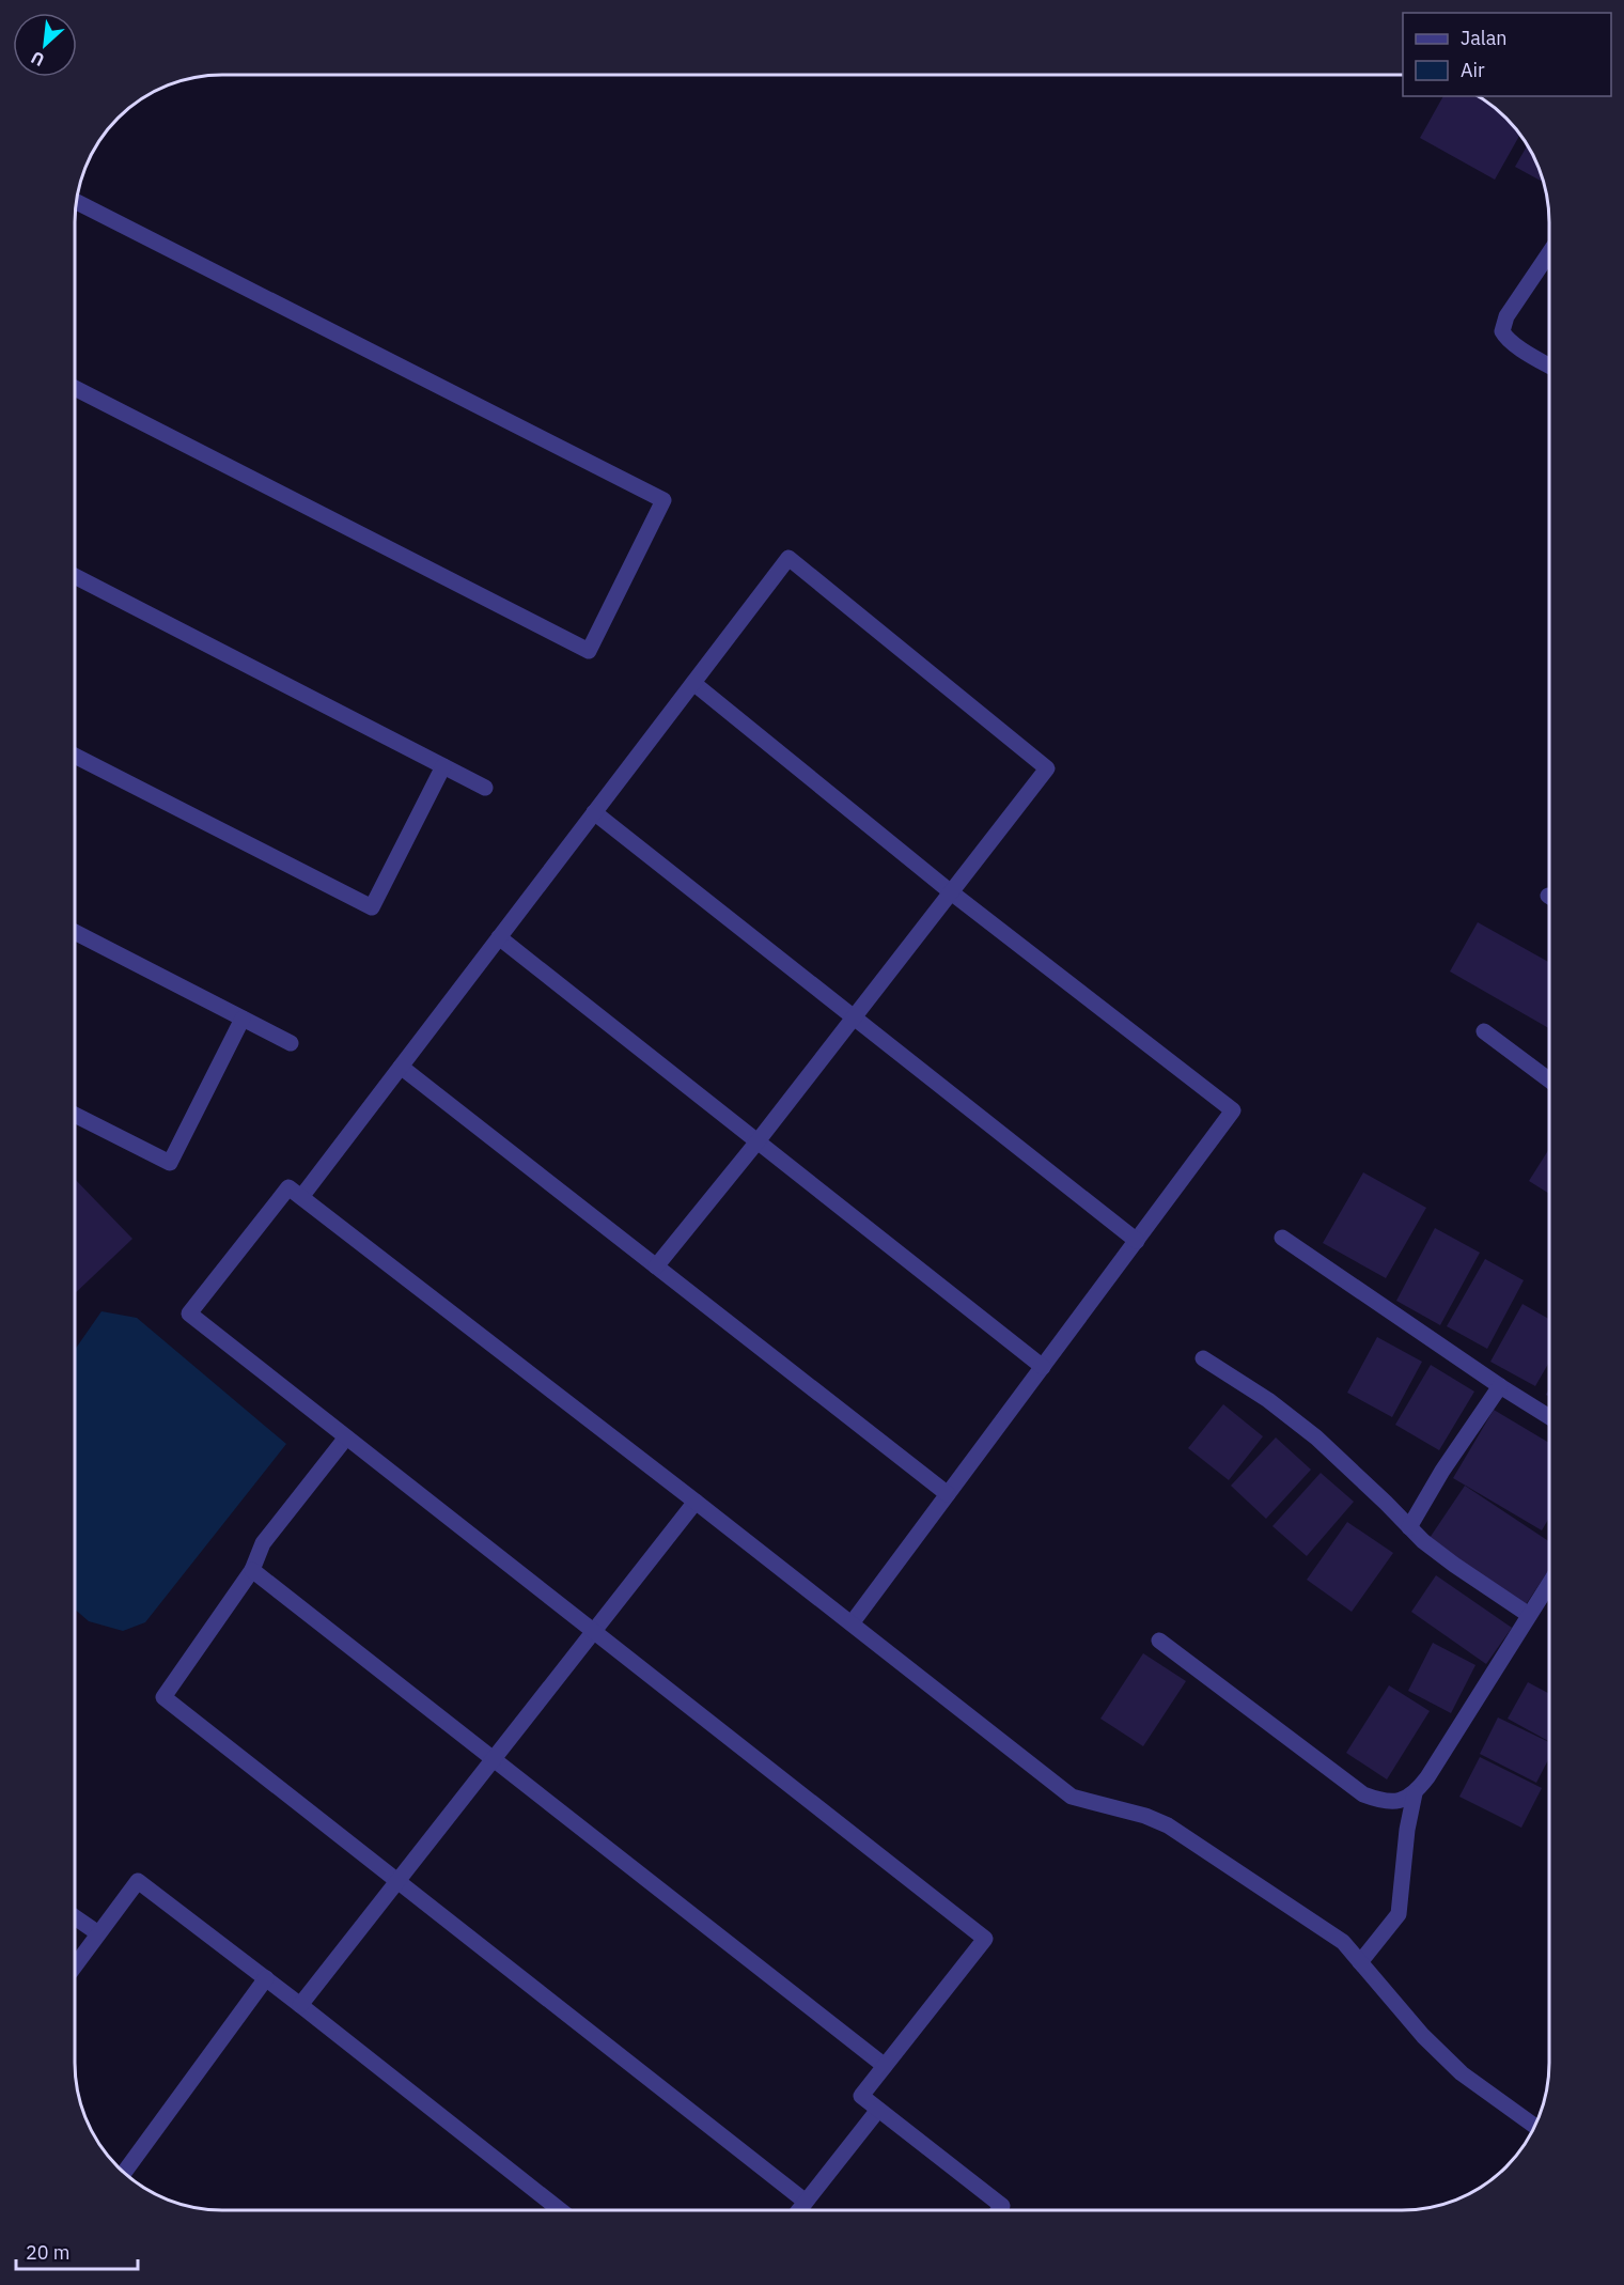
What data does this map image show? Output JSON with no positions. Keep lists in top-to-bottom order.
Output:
{
  "legend": ["Jalan", "Air"],
  "scale_bar": "20 m",
  "north": "bottom left"
}
